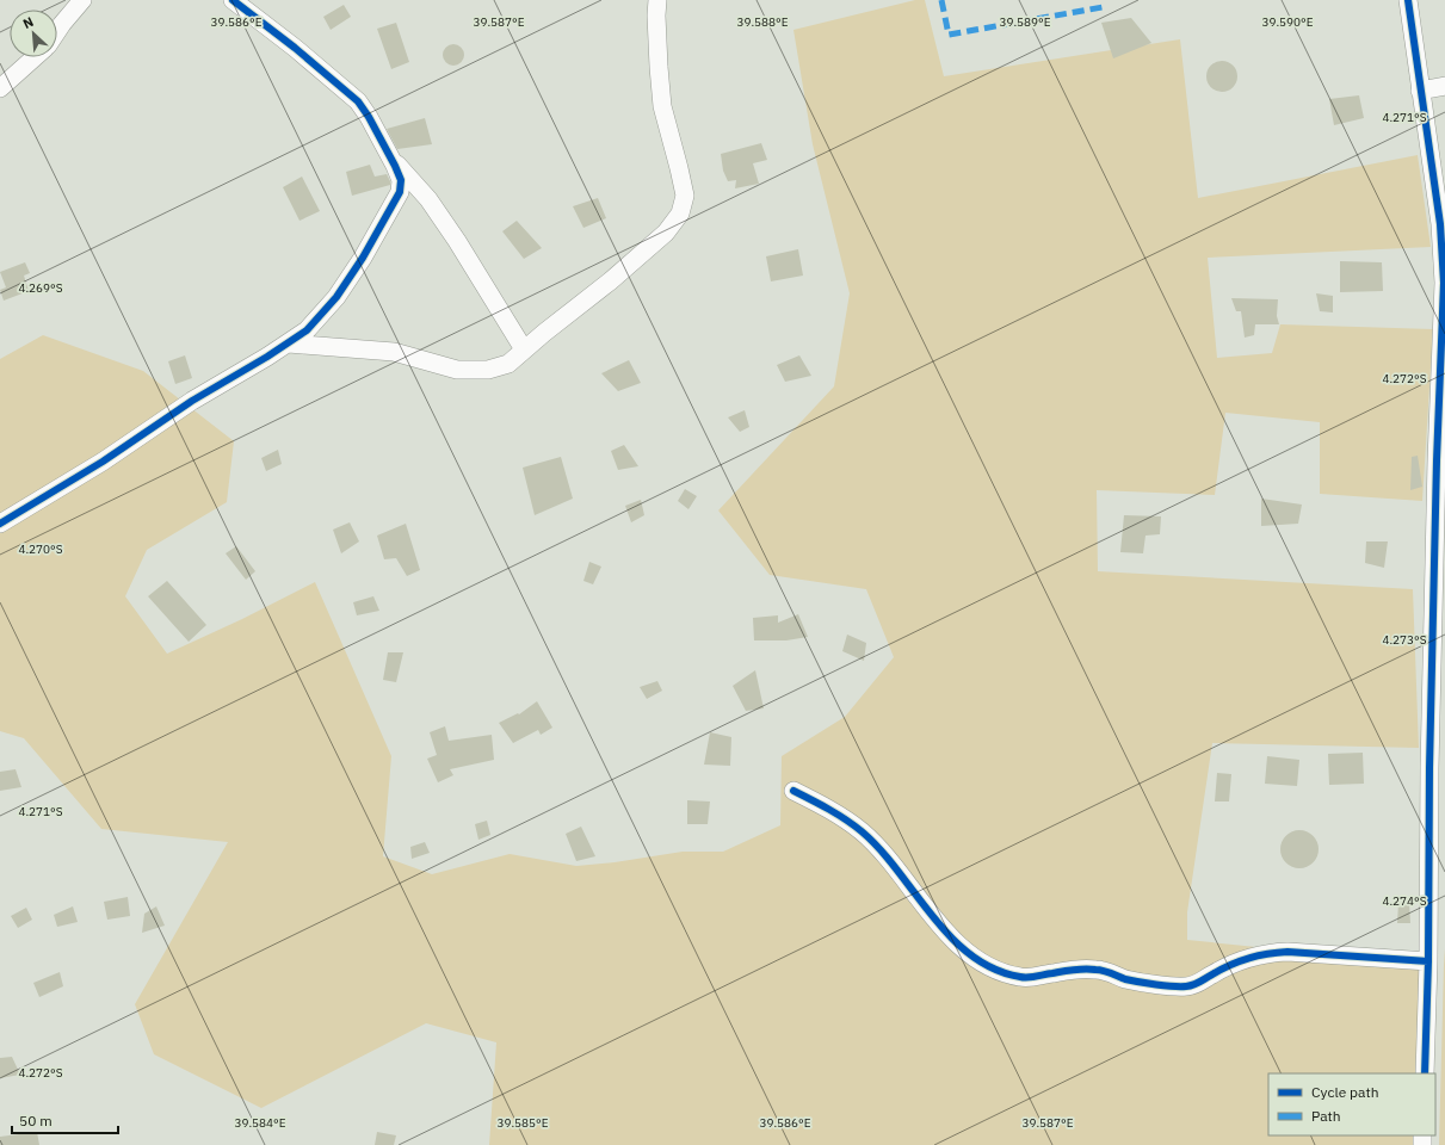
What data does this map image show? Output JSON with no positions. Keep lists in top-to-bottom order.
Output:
{
  "legend": ["Cycle path", "Path"],
  "scale_bar": "50 m",
  "north": "top left",
  "coordinates": [
    "39.586°E",
    "39.587°E",
    "39.588°E",
    "39.590°E",
    "39.589°E",
    "4.271°S",
    "4.269°S",
    "4.272°S",
    "4.270°S",
    "4.273°S",
    "4.274°S",
    "39.584°E",
    "39.585°E"
  ]
}
